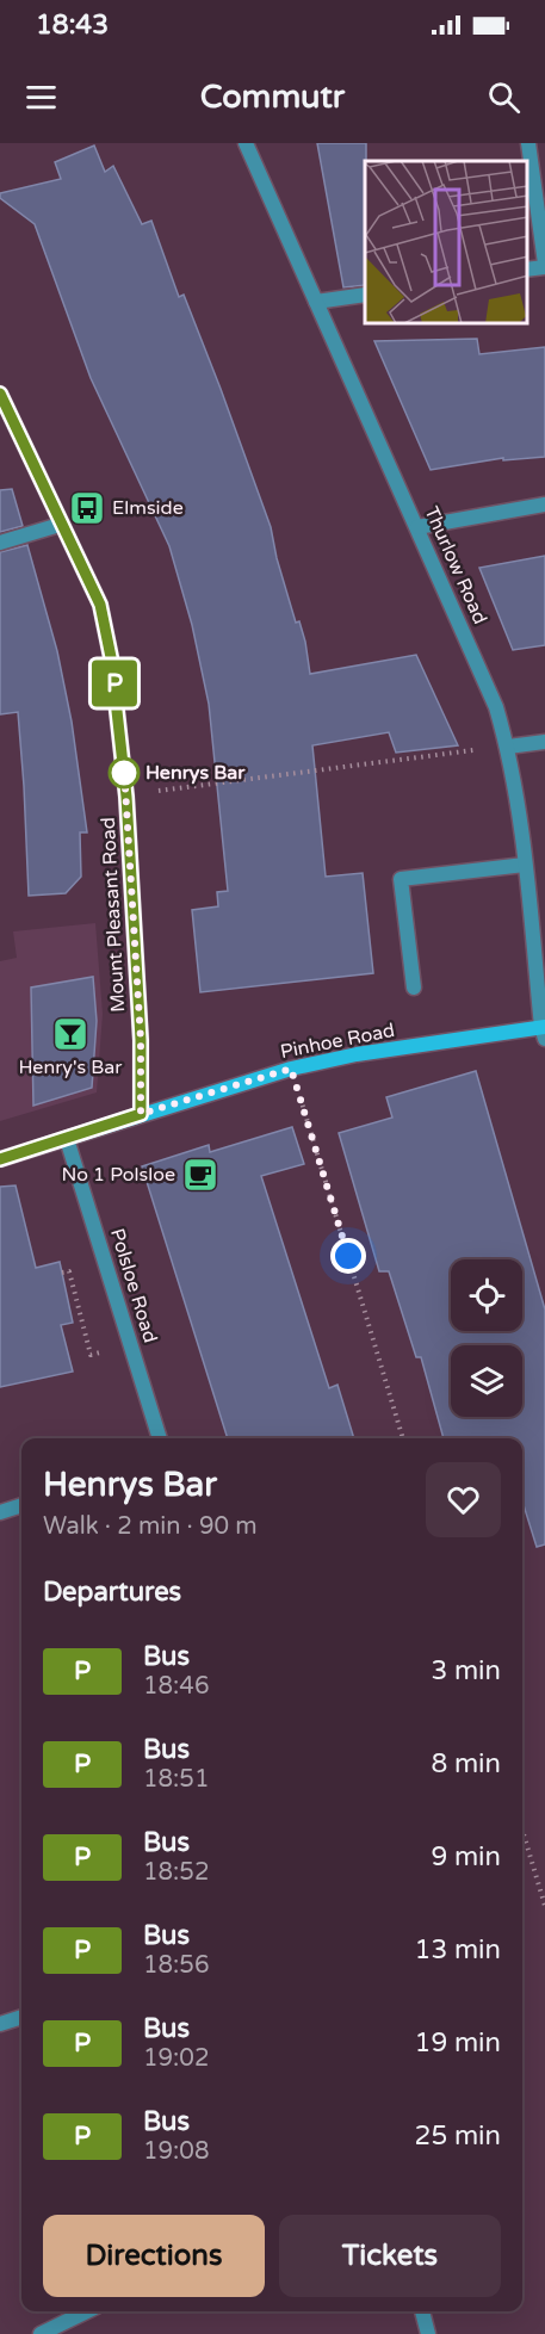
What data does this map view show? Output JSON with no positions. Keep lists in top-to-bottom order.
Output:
{
  "streets": {
    "main road": ["Pinhoe Road"],
    "street": ["Thurlow Road", "Mount Pleasant Road", "Polsloe Road"]
  },
  "crossings": [
    ["Thurlow Road", "Pinhoe Road"],
    ["Mount Pleasant Road", "Pinhoe Road"],
    ["Pinhoe Road", "Polsloe Road"]
  ],
  "places": {
    "bus stop": ["Elmside"],
    "other": ["Henrys Bar"],
    "bar": ["Henry's Bar"],
    "cafe": ["No 1 Polsloe"]
  },
  "lines": ["bus line P"],
  "page": {
    "status": "18:43",
    "header": "Commutr",
    "on_map": "P",
    "heading": [
      ["Henrys Bar", "Walk · 2 min · 90 m"],
      "Departures"
    ],
    "list": [
      {
        "mark": "P",
        "name": "Bus",
        "note": "18:46",
        "value": "3 min"
      },
      {
        "mark": "P",
        "name": "Bus",
        "note": "18:51",
        "value": "8 min"
      },
      {
        "mark": "P",
        "name": "Bus",
        "note": "18:52",
        "value": "9 min"
      },
      {
        "mark": "P",
        "name": "Bus",
        "note": "18:56",
        "value": "13 min"
      },
      {
        "mark": "P",
        "name": "Bus",
        "note": "19:02",
        "value": "19 min"
      },
      {
        "mark": "P",
        "name": "Bus",
        "note": "19:08",
        "value": "25 min"
      }
    ],
    "buttons": ["Directions", "Tickets"]
  }
}
